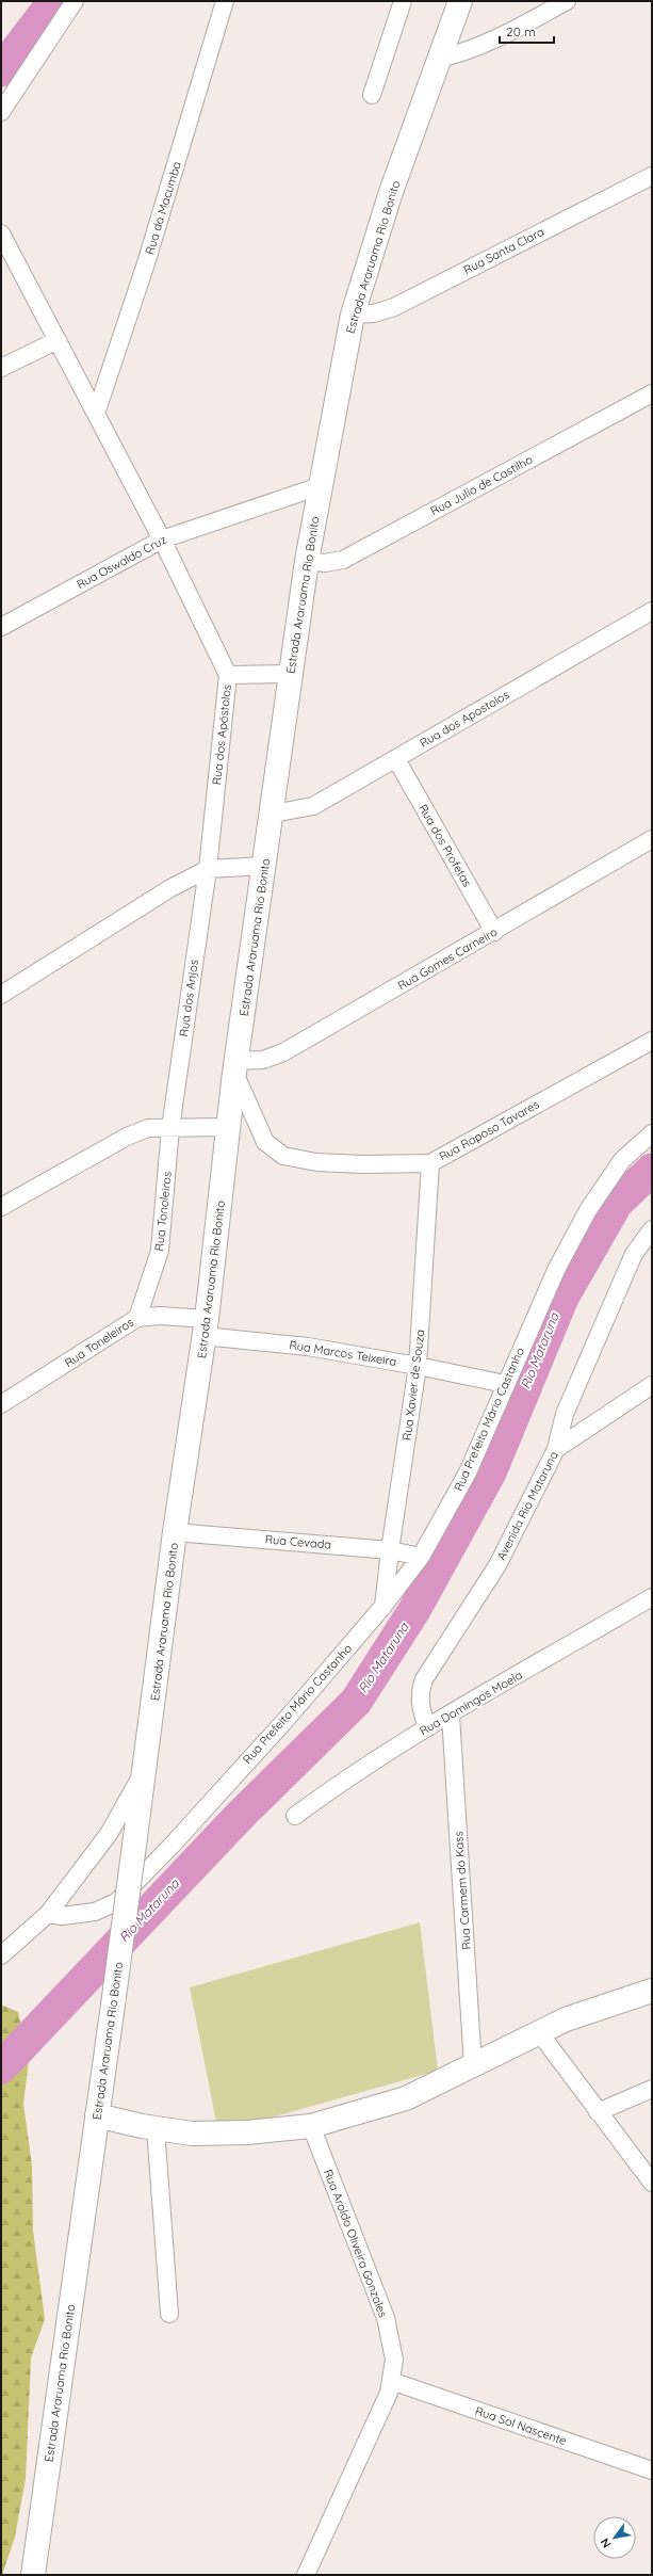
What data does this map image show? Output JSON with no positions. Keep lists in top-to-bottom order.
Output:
{
  "streets": {
    "main road": ["Estrada Araruama Rio Bonito"],
    "street": [
      "Rua da Macumba",
      "Rua Santa Clara",
      "Rua Julio de Castilho",
      "Rua Oswaldo Cruz",
      "Rua dos Apostolos",
      "Rua dos Apóstolos",
      "Rua dos Profetas",
      "Rua Gomes Carneiro",
      "Rua dos Anjos",
      "Rua Raposo Tavares",
      "Rua Tonoleiros",
      "Rua Toneleiros",
      "Rua Marcos Teixeira",
      "Rua Xavier de Souza",
      "Rua Prefeito Mário Castanho",
      "Avenida Rio Mataruna",
      "Rua Cevada",
      "Rua Domingos Moela",
      "Rua Carmem do Kass",
      "Rua Aroldo Oliveira Gonzales",
      "Rua Sol Nascente"
    ]
  },
  "crossings": [
    ["Rua da Macumba", "Rua dos Apóstolos"],
    ["Rua Santa Clara", "Estrada Araruama Rio Bonito"],
    ["Estrada Araruama Rio Bonito", "Rua Julio de Castilho"],
    ["Estrada Araruama Rio Bonito", "Rua Oswaldo Cruz"],
    ["Estrada Araruama Rio Bonito", "Rua dos Apostolos"],
    ["Estrada Araruama Rio Bonito", "Rua Gomes Carneiro"],
    ["Estrada Araruama Rio Bonito", "Rua Raposo Tavares"],
    ["Estrada Araruama Rio Bonito", "Rua Toneleiros"],
    ["Estrada Araruama Rio Bonito", "Rua Marcos Teixeira"],
    ["Estrada Araruama Rio Bonito", "Rua Cevada"],
    ["Rua Oswaldo Cruz", "Rua dos Apóstolos"],
    ["Rua dos Apostolos", "Rua dos Profetas"],
    ["Rua dos Apóstolos", "Rua dos Anjos"],
    ["Rua dos Profetas", "Rua Gomes Carneiro"],
    ["Rua Gomes Carneiro", "Rua Raposo Tavares"],
    ["Rua dos Anjos", "Rua Tonoleiros"],
    ["Rua Raposo Tavares", "Rua Xavier de Souza"],
    ["Rua Tonoleiros", "Rua Toneleiros"],
    ["Rua Toneleiros", "Rua Marcos Teixeira"],
    ["Rua Marcos Teixeira", "Rua Xavier de Souza"],
    ["Rua Marcos Teixeira", "Rua Prefeito Mário Castanho"],
    ["Rua Xavier de Souza", "Rua Prefeito Mário Castanho"],
    ["Rua Xavier de Souza", "Rua Cevada"],
    ["Rua Prefeito Mário Castanho", "Rua Cevada"],
    ["Avenida Rio Mataruna", "Rua Domingos Moela"],
    ["Rua Domingos Moela", "Rua Carmem do Kass"],
    ["Rua Aroldo Oliveira Gonzales", "Rua Sol Nascente"]
  ],
  "water": ["Rio Mataruna"],
  "scale_bar": "20 m",
  "north": "bottom left"
}
